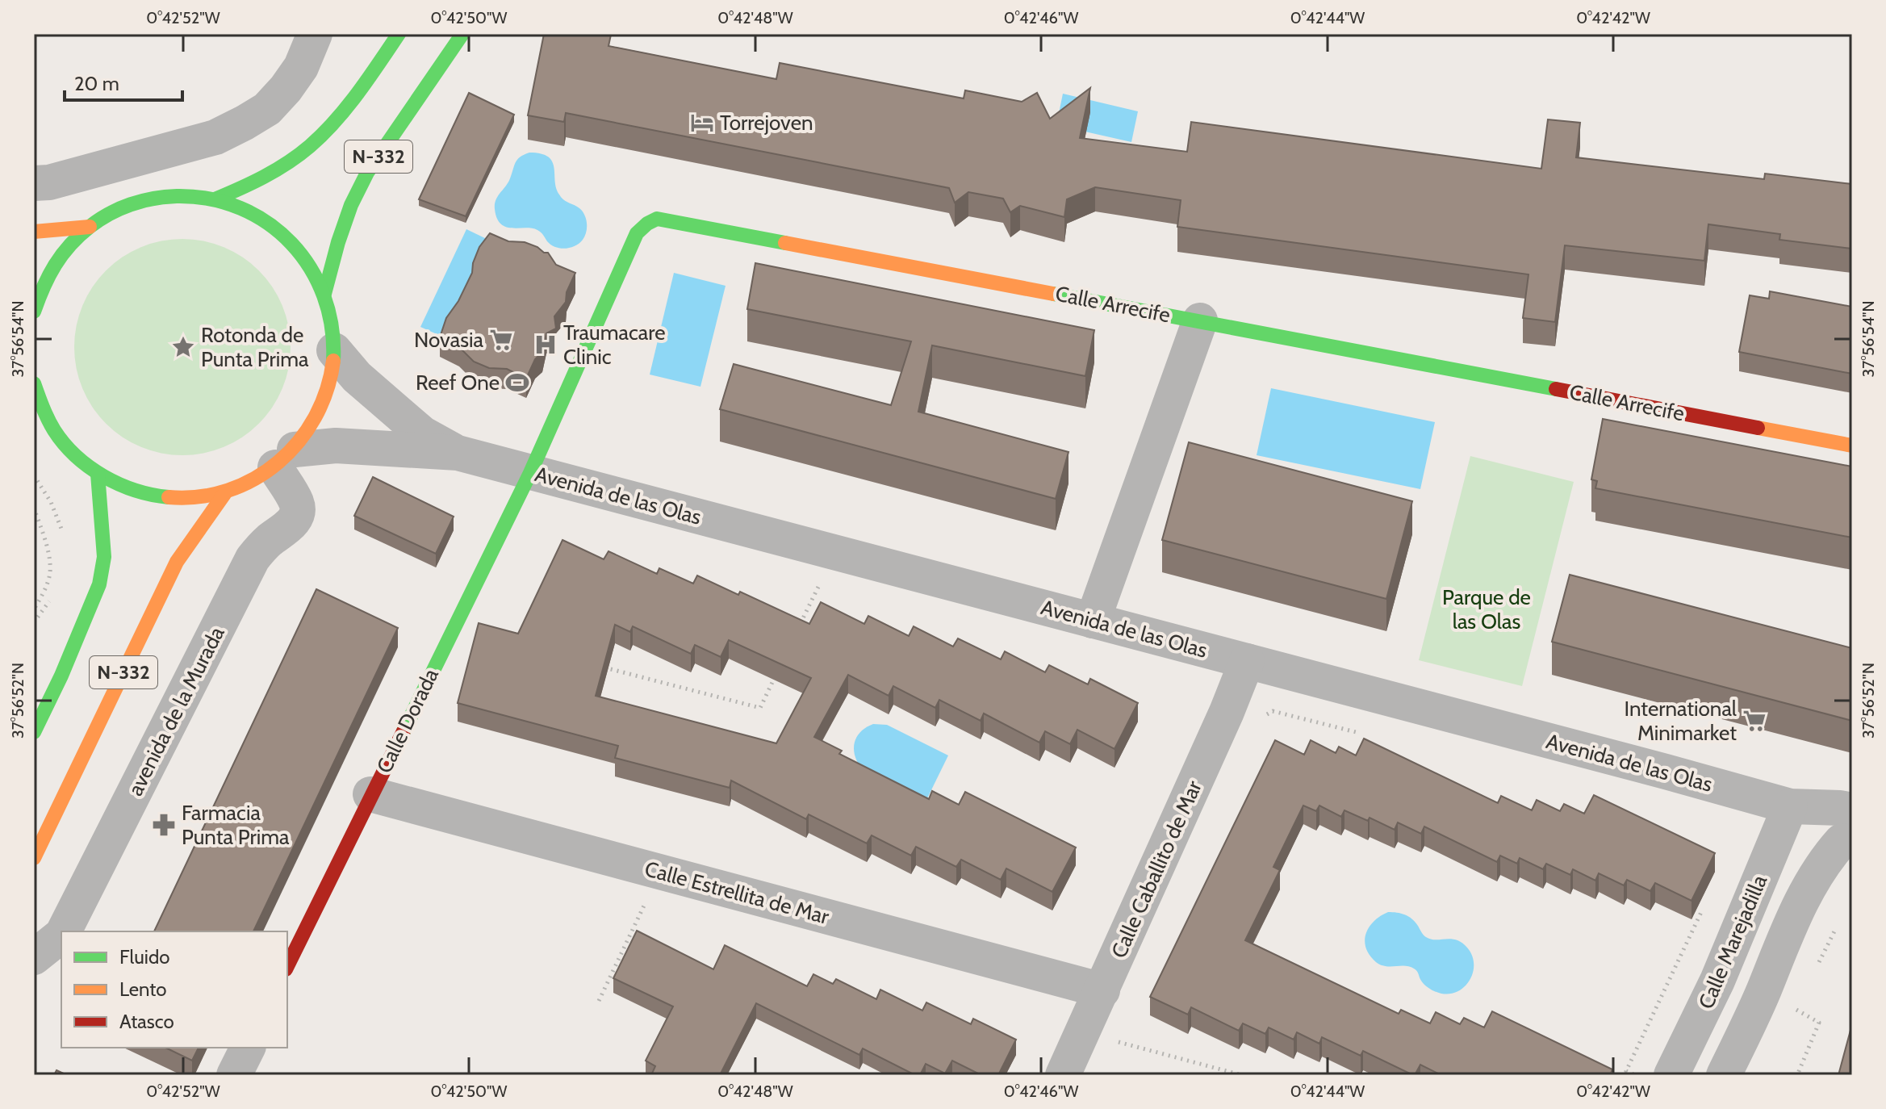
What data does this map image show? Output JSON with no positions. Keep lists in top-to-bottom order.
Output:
{
  "streets": {
    "main road": ["N-332", "Calle Arrecife", "Calle Dorada"],
    "street": [
      "Avenida de las Olas",
      "avenida de la Murada",
      "Calle Caballito de Mar",
      "Calle Estrellita de Mar",
      "Calle Marejadilla"
    ]
  },
  "crossings": [
    ["N-332", "Avenida de las Olas"],
    ["N-332", "avenida de la Murada"],
    ["Calle Arrecife", "Avenida de las Olas"],
    ["Calle Arrecife", "Calle Dorada"],
    ["Avenida de las Olas", "avenida de la Murada"],
    ["Avenida de las Olas", "Calle Dorada"],
    ["Avenida de las Olas", "Calle Caballito de Mar"],
    ["Avenida de las Olas", "Calle Marejadilla"],
    ["Calle Dorada", "Calle Estrellita de Mar"],
    ["Calle Caballito de Mar", "Calle Estrellita de Mar"]
  ],
  "parks": ["Parque de las Olas"],
  "places": {
    "hotel": ["Torrejoven"],
    "supermarket": ["Novasia", "International Minimarket"],
    "hospital": ["Traumacare Clinic"],
    "place": ["Rotonda de Punta Prima"],
    "sports": ["Reef One"],
    "pharmacy": ["Farmacia Punta Prima"]
  },
  "legend": ["Fluido", "Lento", "Atasco"],
  "scale_bar": "20 m",
  "coordinates": [
    "0°42'52\"W",
    "0°42'50\"W",
    "0°42'48\"W",
    "0°42'46\"W",
    "0°42'44\"W",
    "0°42'42\"W",
    "37°56'54\"N",
    "37°56'52\"N"
  ]
}
